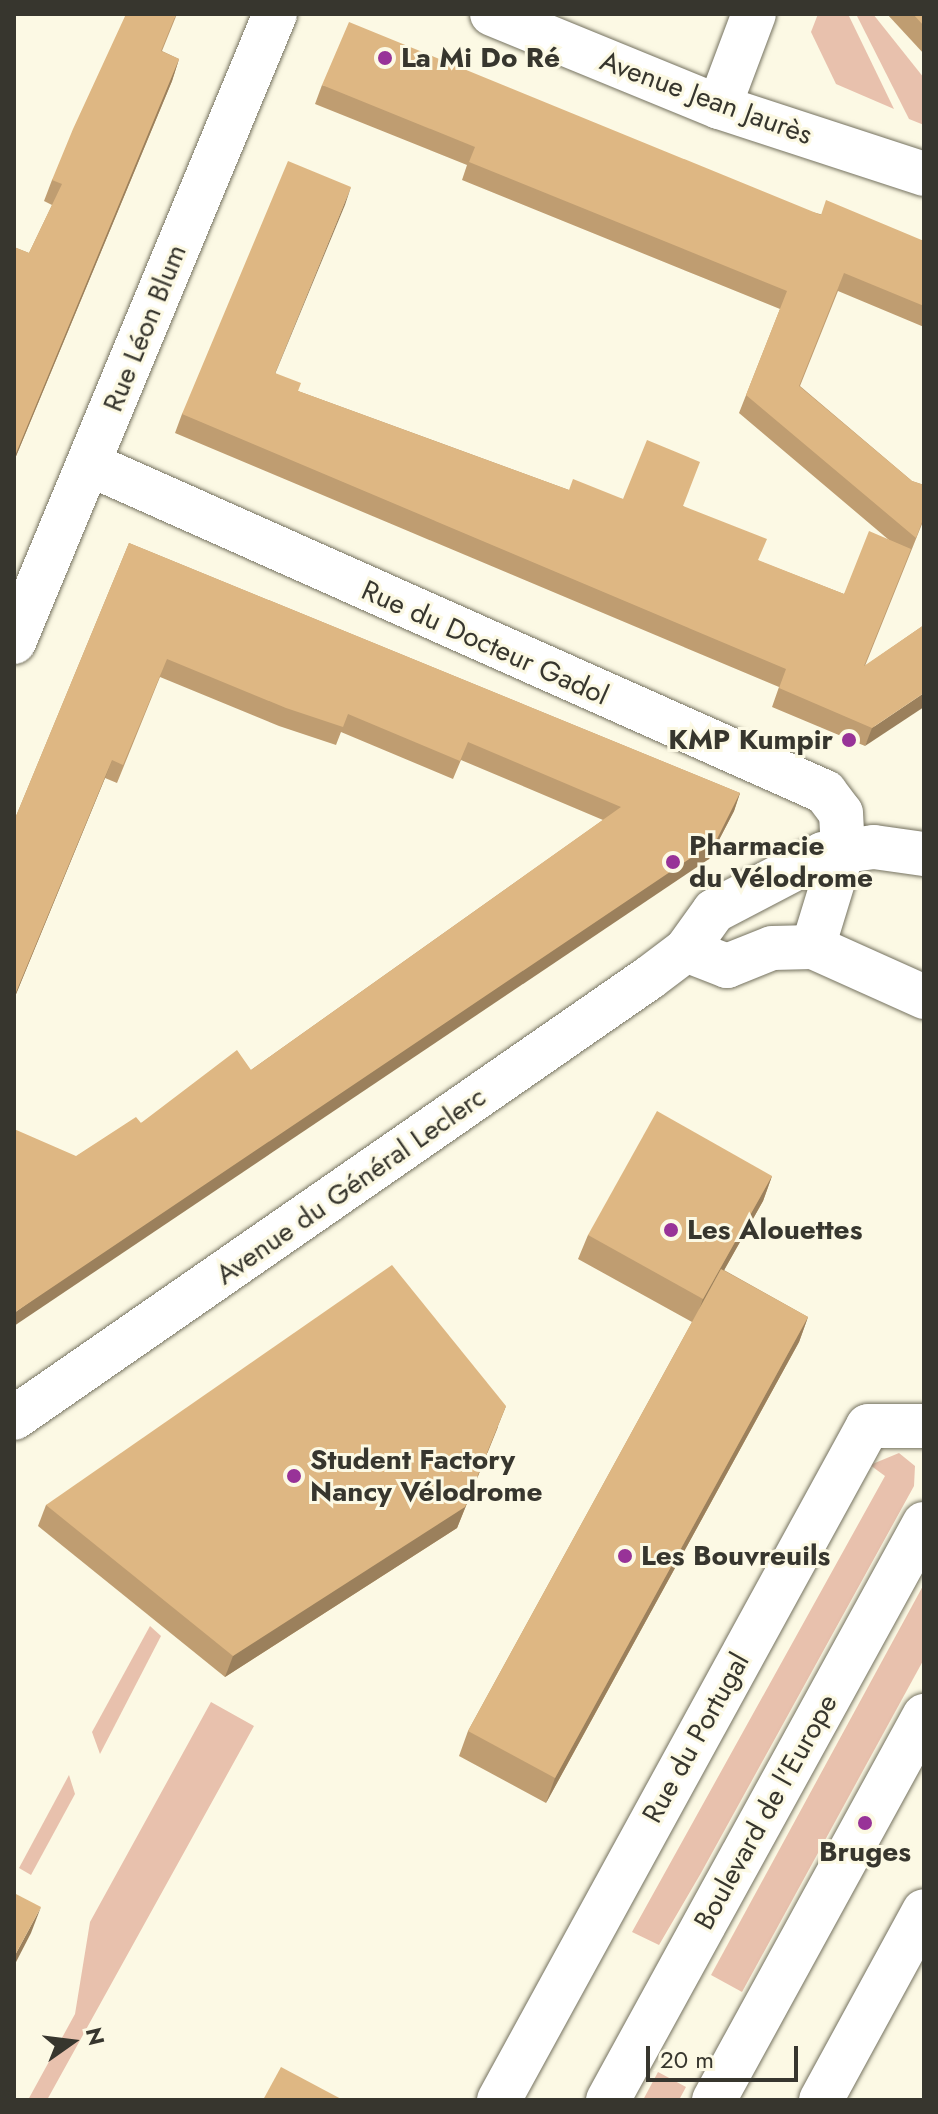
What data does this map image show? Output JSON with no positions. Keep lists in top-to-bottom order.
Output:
{
  "streets": {
    "street": [
      "Avenue Jean Jaurès",
      "Rue Léon Blum",
      "Rue du Docteur Gadol",
      "Avenue du Général Leclerc",
      "Rue du Portugal",
      "Boulevard de l'Europe"
    ]
  },
  "crossings": [
    ["Rue Léon Blum", "Rue du Docteur Gadol"],
    ["Rue du Docteur Gadol", "Avenue du Général Leclerc"]
  ],
  "places": [
    "La Mi Do Ré",
    "KMP Kumpir",
    "Pharmacie du Vélodrome",
    "Les Alouettes",
    "Student Factory Nancy Vélodrome",
    "Les Bouvreuils",
    "Bruges"
  ],
  "scale_bar": "20 m",
  "north": "right"
}
